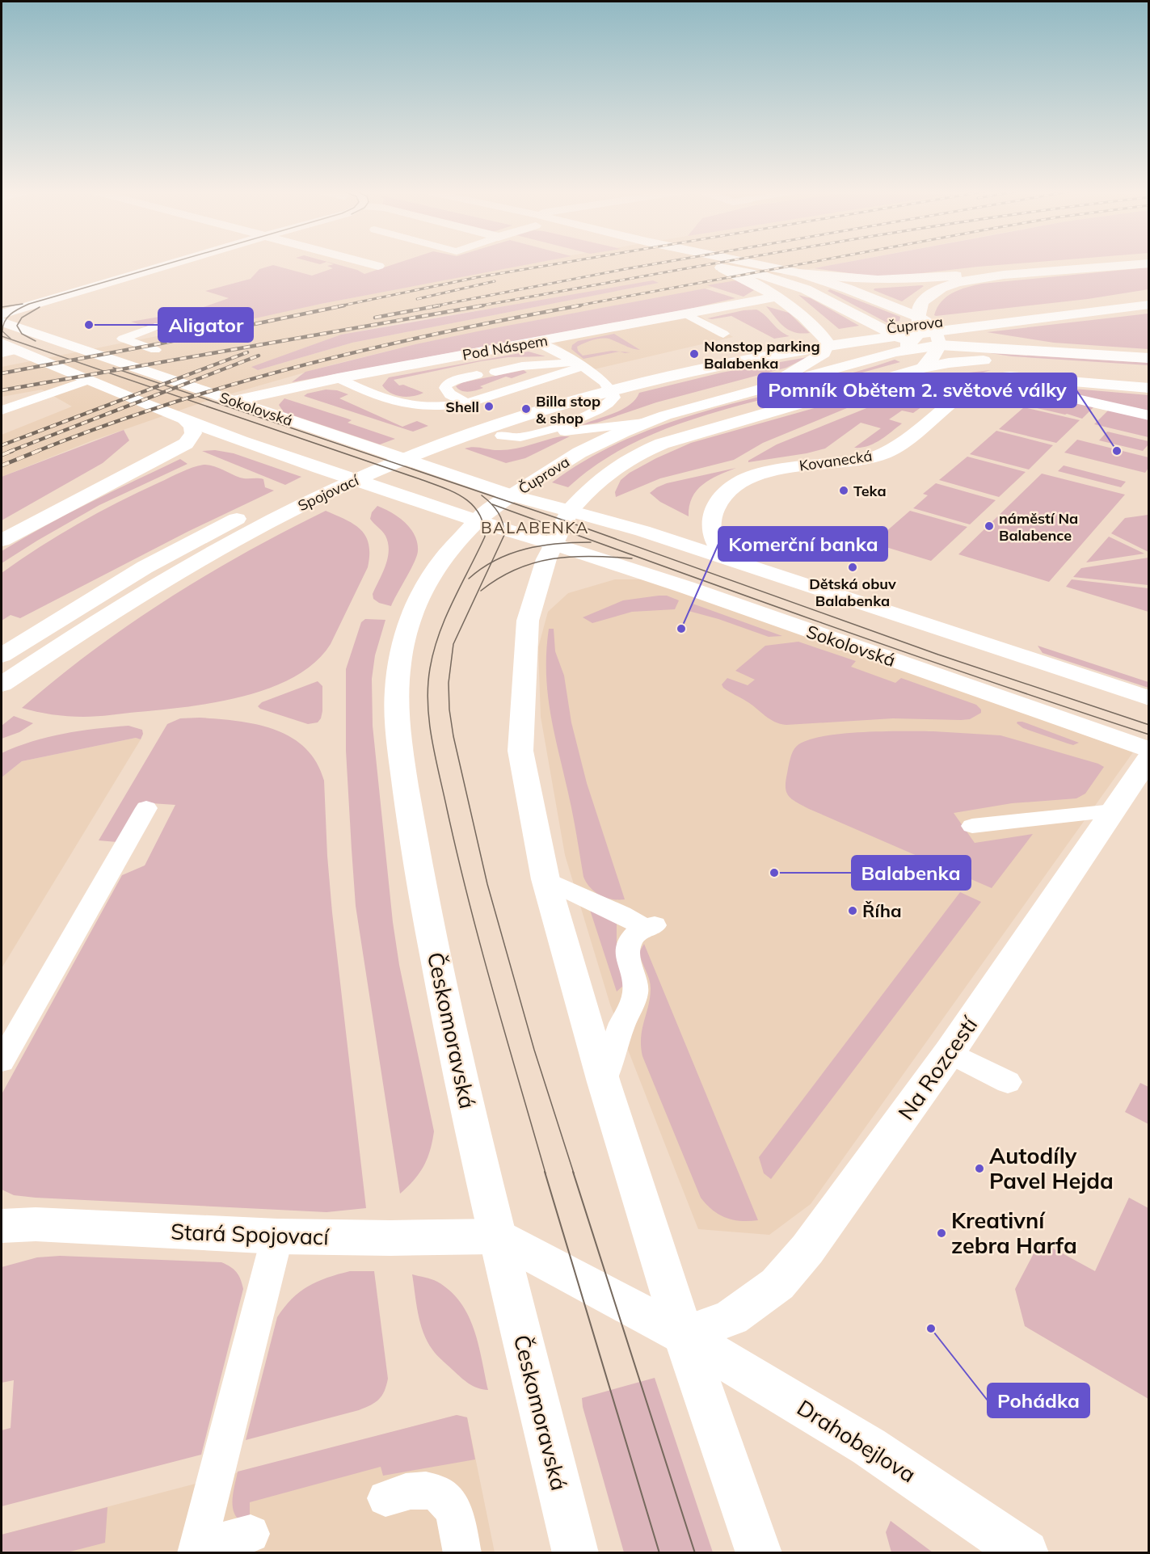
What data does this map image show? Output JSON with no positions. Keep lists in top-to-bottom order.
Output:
{
  "streets": {
    "main road": [
      "Čuprova",
      "Pod Náspem",
      "Sokolovská",
      "Kovanecká",
      "Spojovací",
      "Českomoravská",
      "Na Rozcestí",
      "Stará Spojovací",
      "Drahobejlova"
    ]
  },
  "crossings": [
    ["Čuprova", "Sokolovská"],
    ["Čuprova", "Spojovací"],
    ["Čuprova", "Českomoravská"],
    ["Pod Náspem", "Sokolovská"],
    ["Sokolovská", "Českomoravská"],
    ["Českomoravská", "Stará Spojovací"],
    ["Českomoravská", "Drahobejlova"],
    ["Na Rozcestí", "Drahobejlova"],
    ["Stará Spojovací", "Drahobejlova"]
  ],
  "districts": ["BALABENKA"],
  "places": [
    "Aligator",
    "Nonstop parking Balabenka",
    "Shell",
    "Billa stop & shop",
    "Pomník Obětem 2. světové války",
    "Teka",
    "náměstí Na Balabence",
    "Dětská obuv Balabenka",
    "Komerční banka",
    "Balabenka",
    "Říha",
    "Autodíly Pavel Hejda",
    "Kreativní zebra Harfa",
    "Pohádka"
  ]
}
